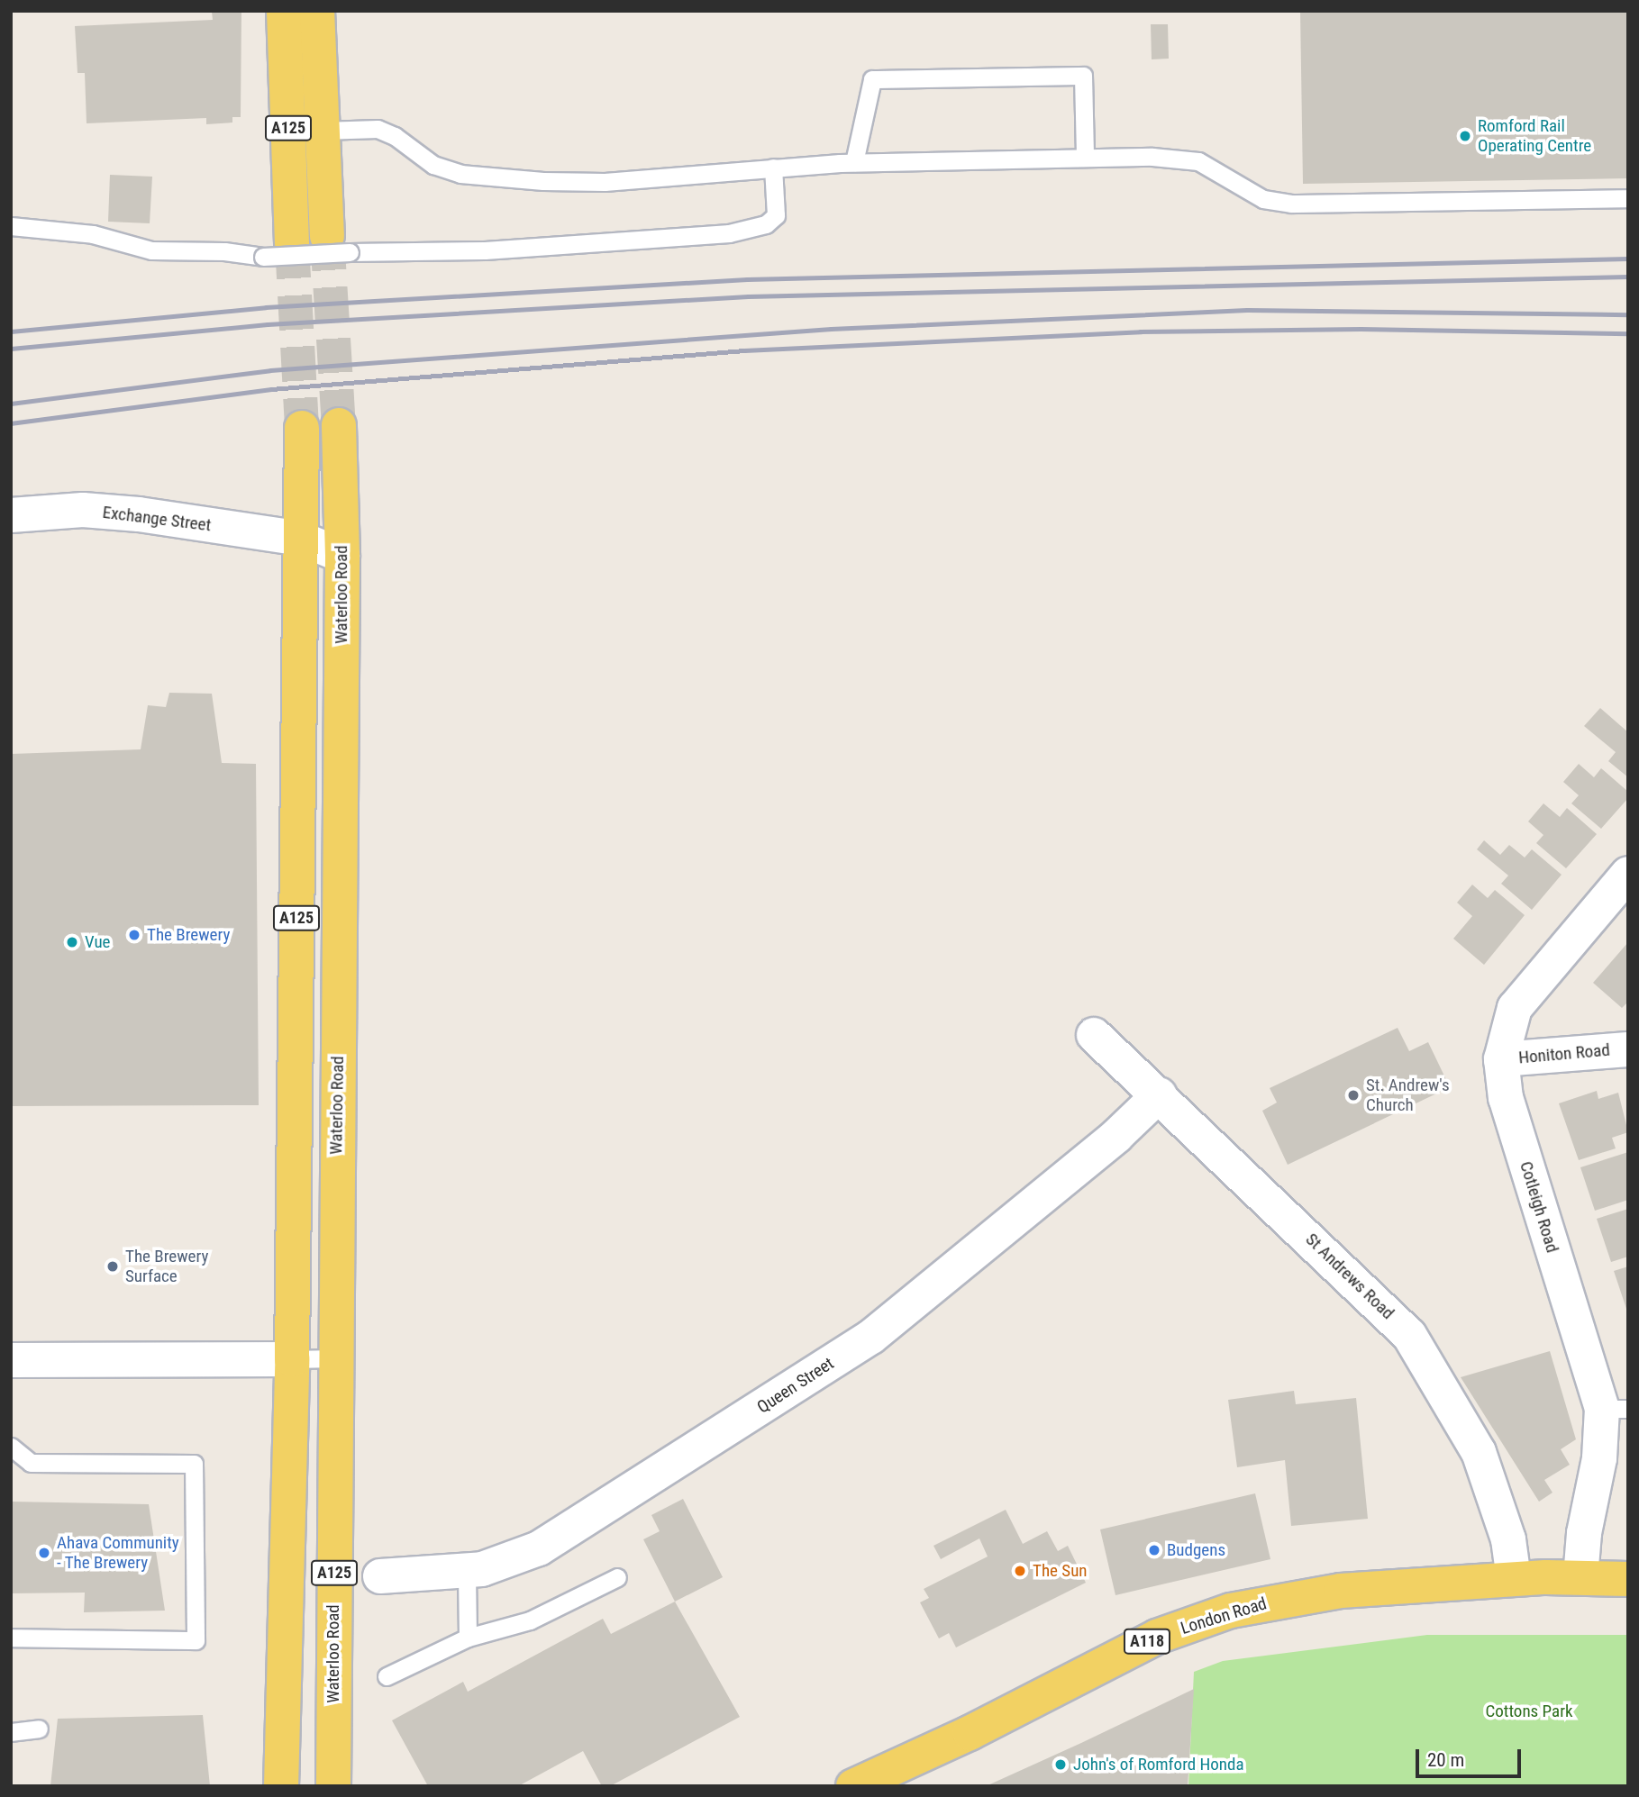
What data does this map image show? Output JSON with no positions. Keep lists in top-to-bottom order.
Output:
{
  "streets": {
    "main road": [
      "A125",
      "Waterloo Road",
      "London Road",
      "A118"
    ],
    "street": [
      "Exchange Street",
      "Honiton Road",
      "Cotleigh Road",
      "St Andrews Road",
      "Queen Street"
    ]
  },
  "crossings": [
    ["A125", "Exchange Street"],
    ["Exchange Street", "Waterloo Road"],
    ["Honiton Road", "Cotleigh Road"],
    ["Cotleigh Road", "London Road"],
    ["St Andrews Road", "Queen Street"],
    ["St Andrews Road", "London Road"]
  ],
  "parks": ["Cottons Park"],
  "places": [
    "Romford Rail Operating Centre",
    "The Brewery",
    "Vue",
    "St. Andrew's Church",
    "The Brewery Surface",
    "Budgens",
    "Ahava Community - The Brewery",
    "The Sun",
    "John's of Romford Honda"
  ],
  "scale_bar": "20 m"
}
